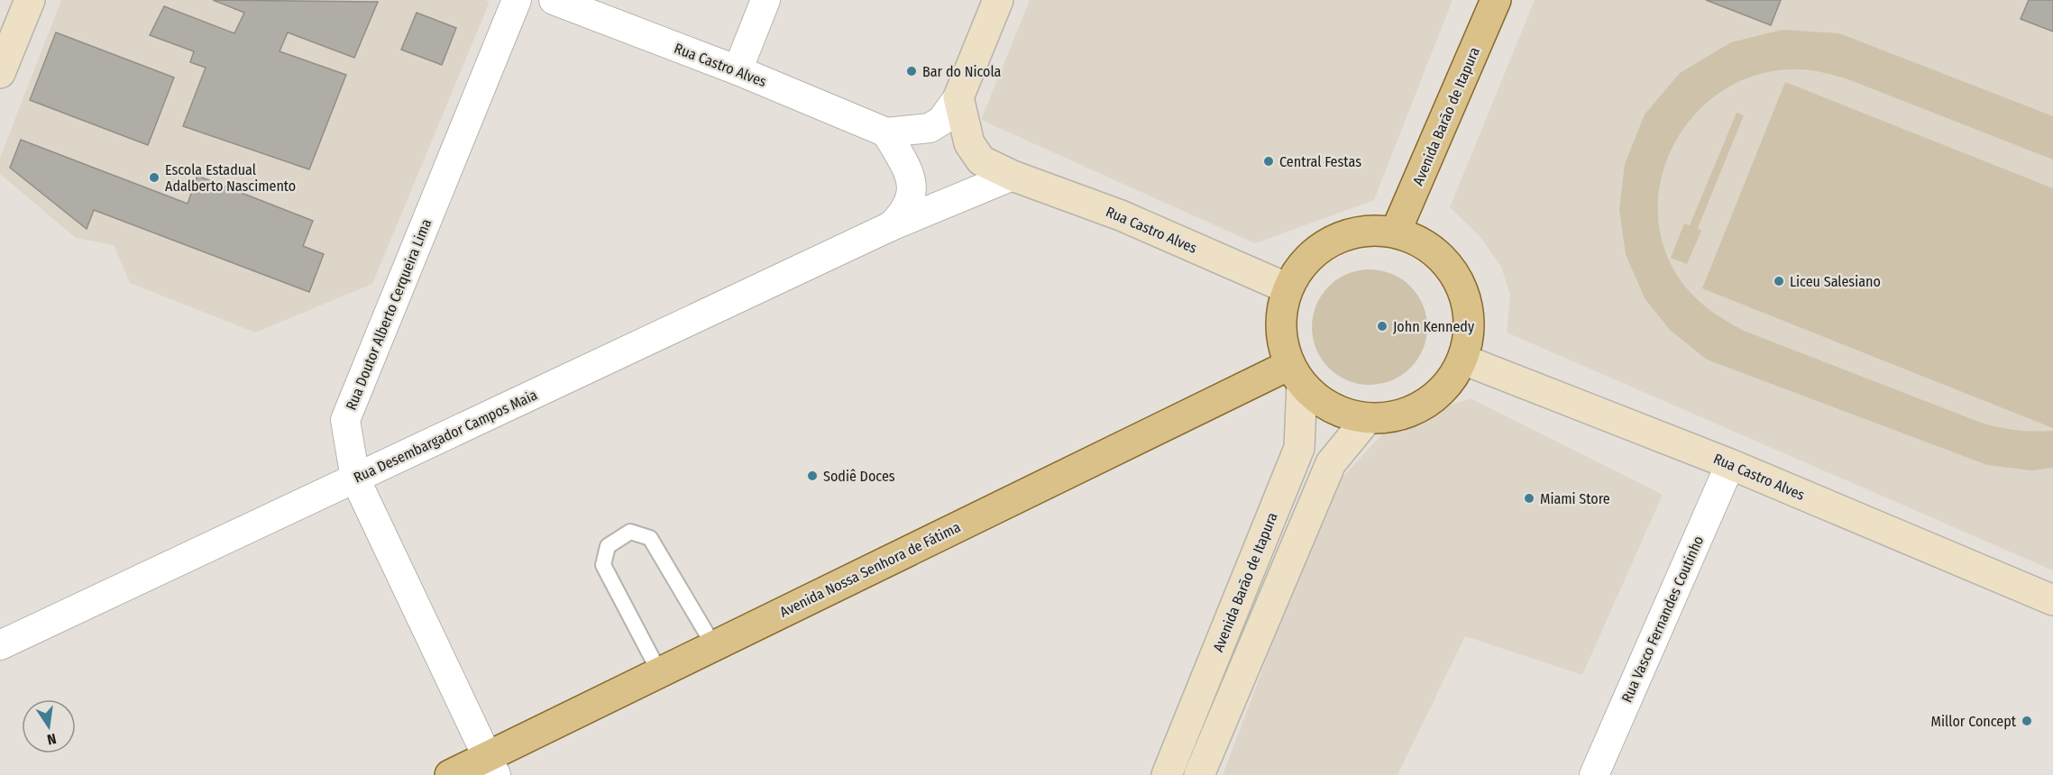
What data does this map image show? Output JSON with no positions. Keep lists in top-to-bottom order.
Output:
{
  "streets": {
    "main road": ["Rua Castro Alves", "Avenida Barão de Itapura", "Avenida Nossa Senhora de Fátima"],
    "street": ["Rua Doutor Alberto Cerqueira Lima", "Rua Desembargador Campos Maia", "Rua Vasco Fernandes Coutinho"]
  },
  "crossings": [
    ["Rua Castro Alves", "Avenida Barão de Itapura"],
    ["Rua Castro Alves", "Avenida Nossa Senhora de Fátima"],
    ["Rua Castro Alves", "Rua Vasco Fernandes Coutinho"],
    ["Avenida Barão de Itapura", "Avenida Nossa Senhora de Fátima"],
    ["Rua Doutor Alberto Cerqueira Lima", "Rua Desembargador Campos Maia"],
    ["Rua Doutor Alberto Cerqueira Lima", "Avenida Nossa Senhora de Fátima"]
  ],
  "places": [
    "Bar do Nicola",
    "Central Festas",
    "Escola Estadual Adalberto Nascimento",
    "Liceu Salesiano",
    "John Kennedy",
    "Sodiê Doces",
    "Miami Store",
    "Millor Concept"
  ],
  "north": "bottom"
}
